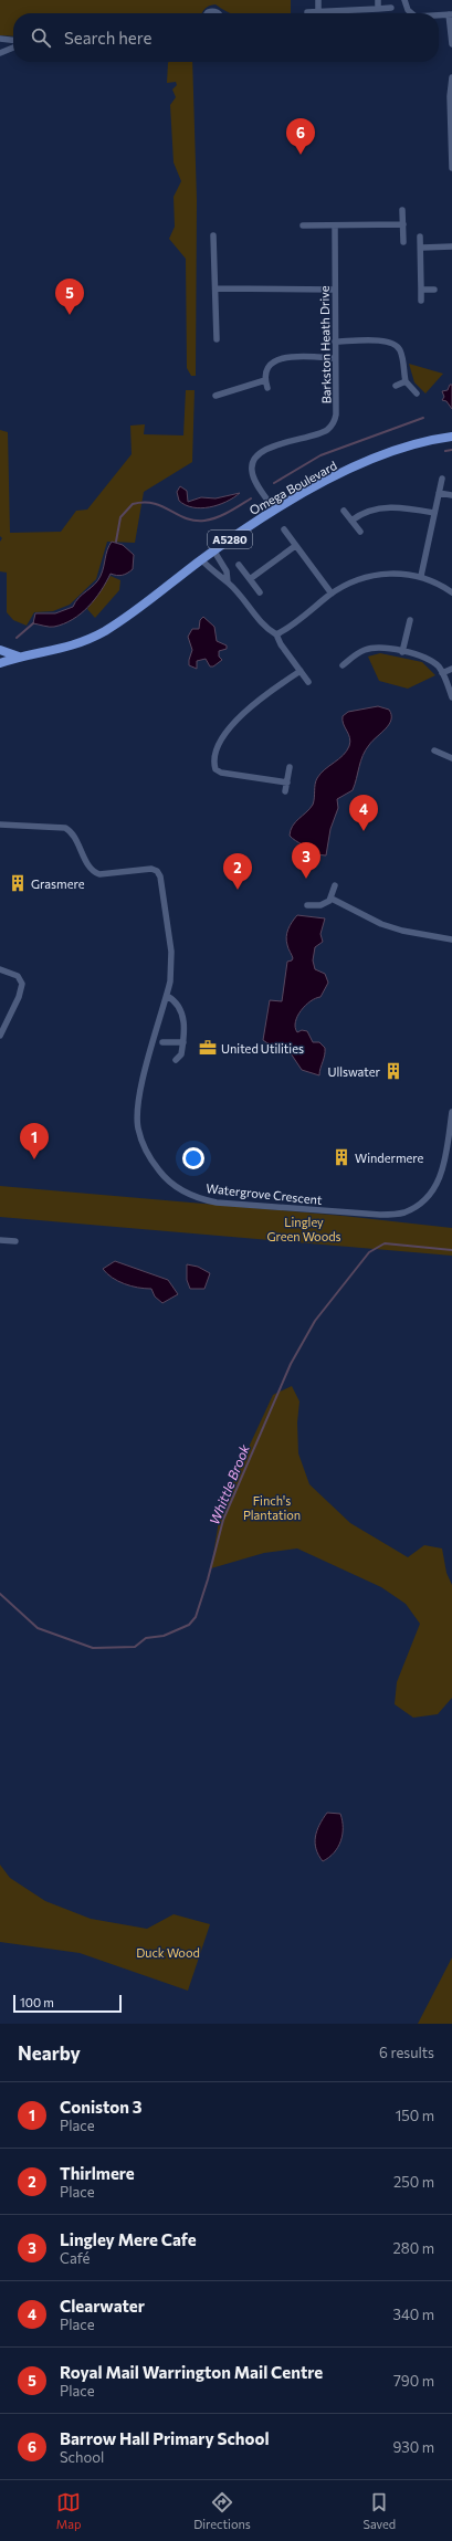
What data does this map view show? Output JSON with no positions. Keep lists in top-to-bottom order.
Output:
{
  "streets": {
    "main road": ["Omega Boulevard", "A5280"],
    "street": ["Barkston Heath Drive", "Watergrove Crescent"]
  },
  "crossings": [
    ["Barkston Heath Drive", "Omega Boulevard"]
  ],
  "water": ["Whittle Brook"],
  "parks": ["Lingley Green Woods", "Finch's Plantation", "Duck Wood"],
  "places": {
    "building": ["Grasmere", "Ullswater", "Windermere"],
    "office": ["United Utilities"]
  },
  "scale_bar": "100 m",
  "page": {
    "search": "Search here",
    "pins": [
      "6",
      "5",
      "4",
      "3",
      "2",
      "1"
    ],
    "scale": "100 m",
    "heading": ["Nearby", "6 results"],
    "list": [
      {
        "mark": "1",
        "name": "Coniston 3",
        "note": "Place",
        "value": "150 m"
      },
      {
        "mark": "2",
        "name": "Thirlmere",
        "note": "Place",
        "value": "250 m"
      },
      {
        "mark": "3",
        "name": "Lingley Mere Cafe",
        "note": "Café",
        "value": "280 m"
      },
      {
        "mark": "4",
        "name": "Clearwater",
        "note": "Place",
        "value": "340 m"
      },
      {
        "mark": "5",
        "name": "Royal Mail Warrington Mail Centre",
        "note": "Place",
        "value": "790 m"
      },
      {
        "mark": "6",
        "name": "Barrow Hall Primary School",
        "note": "School",
        "value": "930 m"
      }
    ],
    "nav": ["Map", "Directions", "Saved"]
  }
}
